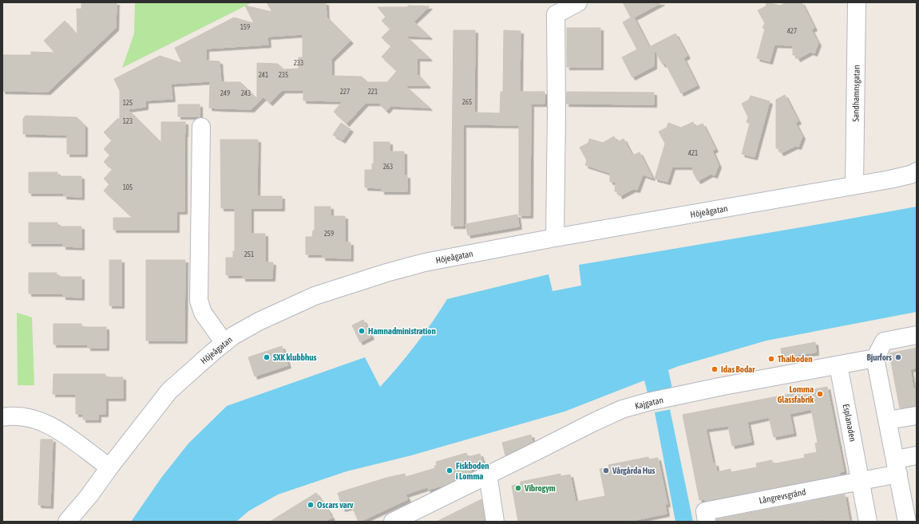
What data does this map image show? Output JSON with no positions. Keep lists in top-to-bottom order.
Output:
{
  "streets": {
    "street": [
      "Sandhamnsgatan",
      "Höjeågatan",
      "Kajgatan",
      "Esplanaden",
      "Långrevsgränd"
    ]
  },
  "crossings": [
    ["Sandhamnsgatan", "Höjeågatan"],
    ["Kajgatan", "Esplanaden"],
    ["Esplanaden", "Långrevsgränd"]
  ],
  "places": [
    "Hamnadministration",
    "SXK klubbhus",
    "Bjurfors",
    "Thaiboden",
    "Idas Bodar",
    "Lomma Glassfabrik",
    "Fiskboden i Lomma",
    "Vårgårda Hus",
    "Vibrogym",
    "Oscars varv"
  ],
  "house_numbers": [
    "159",
    "427",
    "233",
    "241",
    "235",
    "227",
    "221",
    "249",
    "243",
    "265",
    "125",
    "123",
    "421",
    "263",
    "105",
    "259",
    "251"
  ]
}
